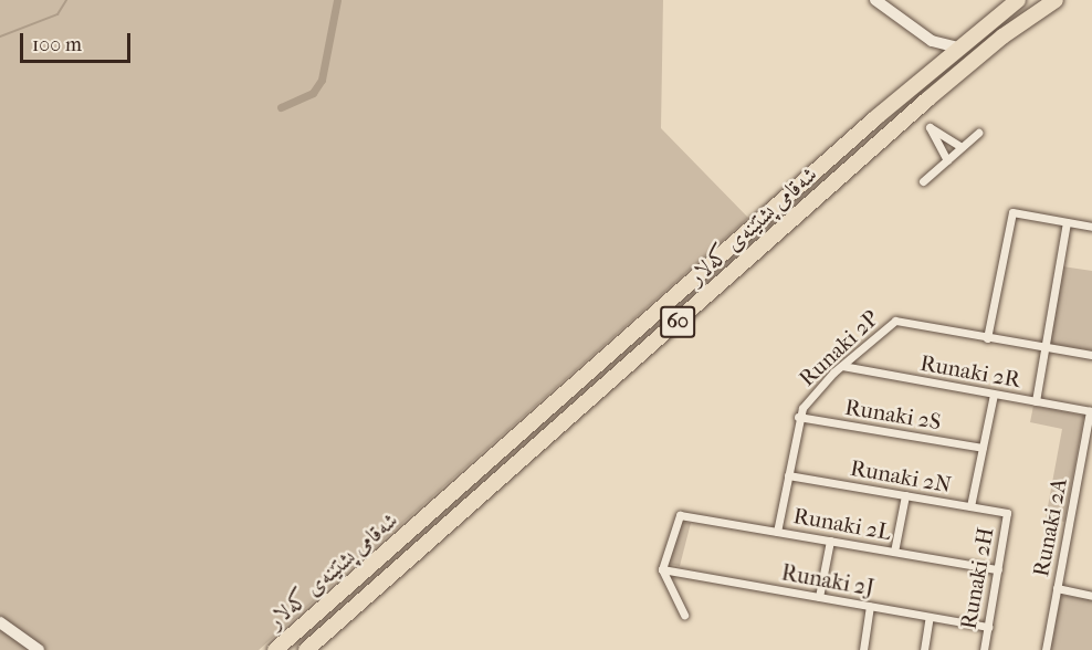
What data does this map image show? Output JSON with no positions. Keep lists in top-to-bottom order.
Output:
{
  "streets": {
    "highway": ["شەقامی پشتێنەی کەلار", "60"],
    "street": [
      "Runaki 2P",
      "Runaki 2R",
      "Runaki 2S",
      "Runaki 2N",
      "Runaki 2L",
      "Runaki 2A",
      "Runaki 2H",
      "Runaki 2J"
    ]
  },
  "crossings": [
    ["Runaki 2P", "Runaki 2R"],
    ["Runaki 2P", "Runaki 2S"],
    ["Runaki 2P", "Runaki 2N"],
    ["Runaki 2P", "Runaki 2L"],
    ["Runaki 2R", "Runaki 2A"],
    ["Runaki 2N", "Runaki 2H"],
    ["Runaki 2L", "Runaki 2H"],
    ["Runaki 2L", "Runaki 2J"],
    ["Runaki 2H", "Runaki 2J"]
  ],
  "scale_bar": "100 m"
}
